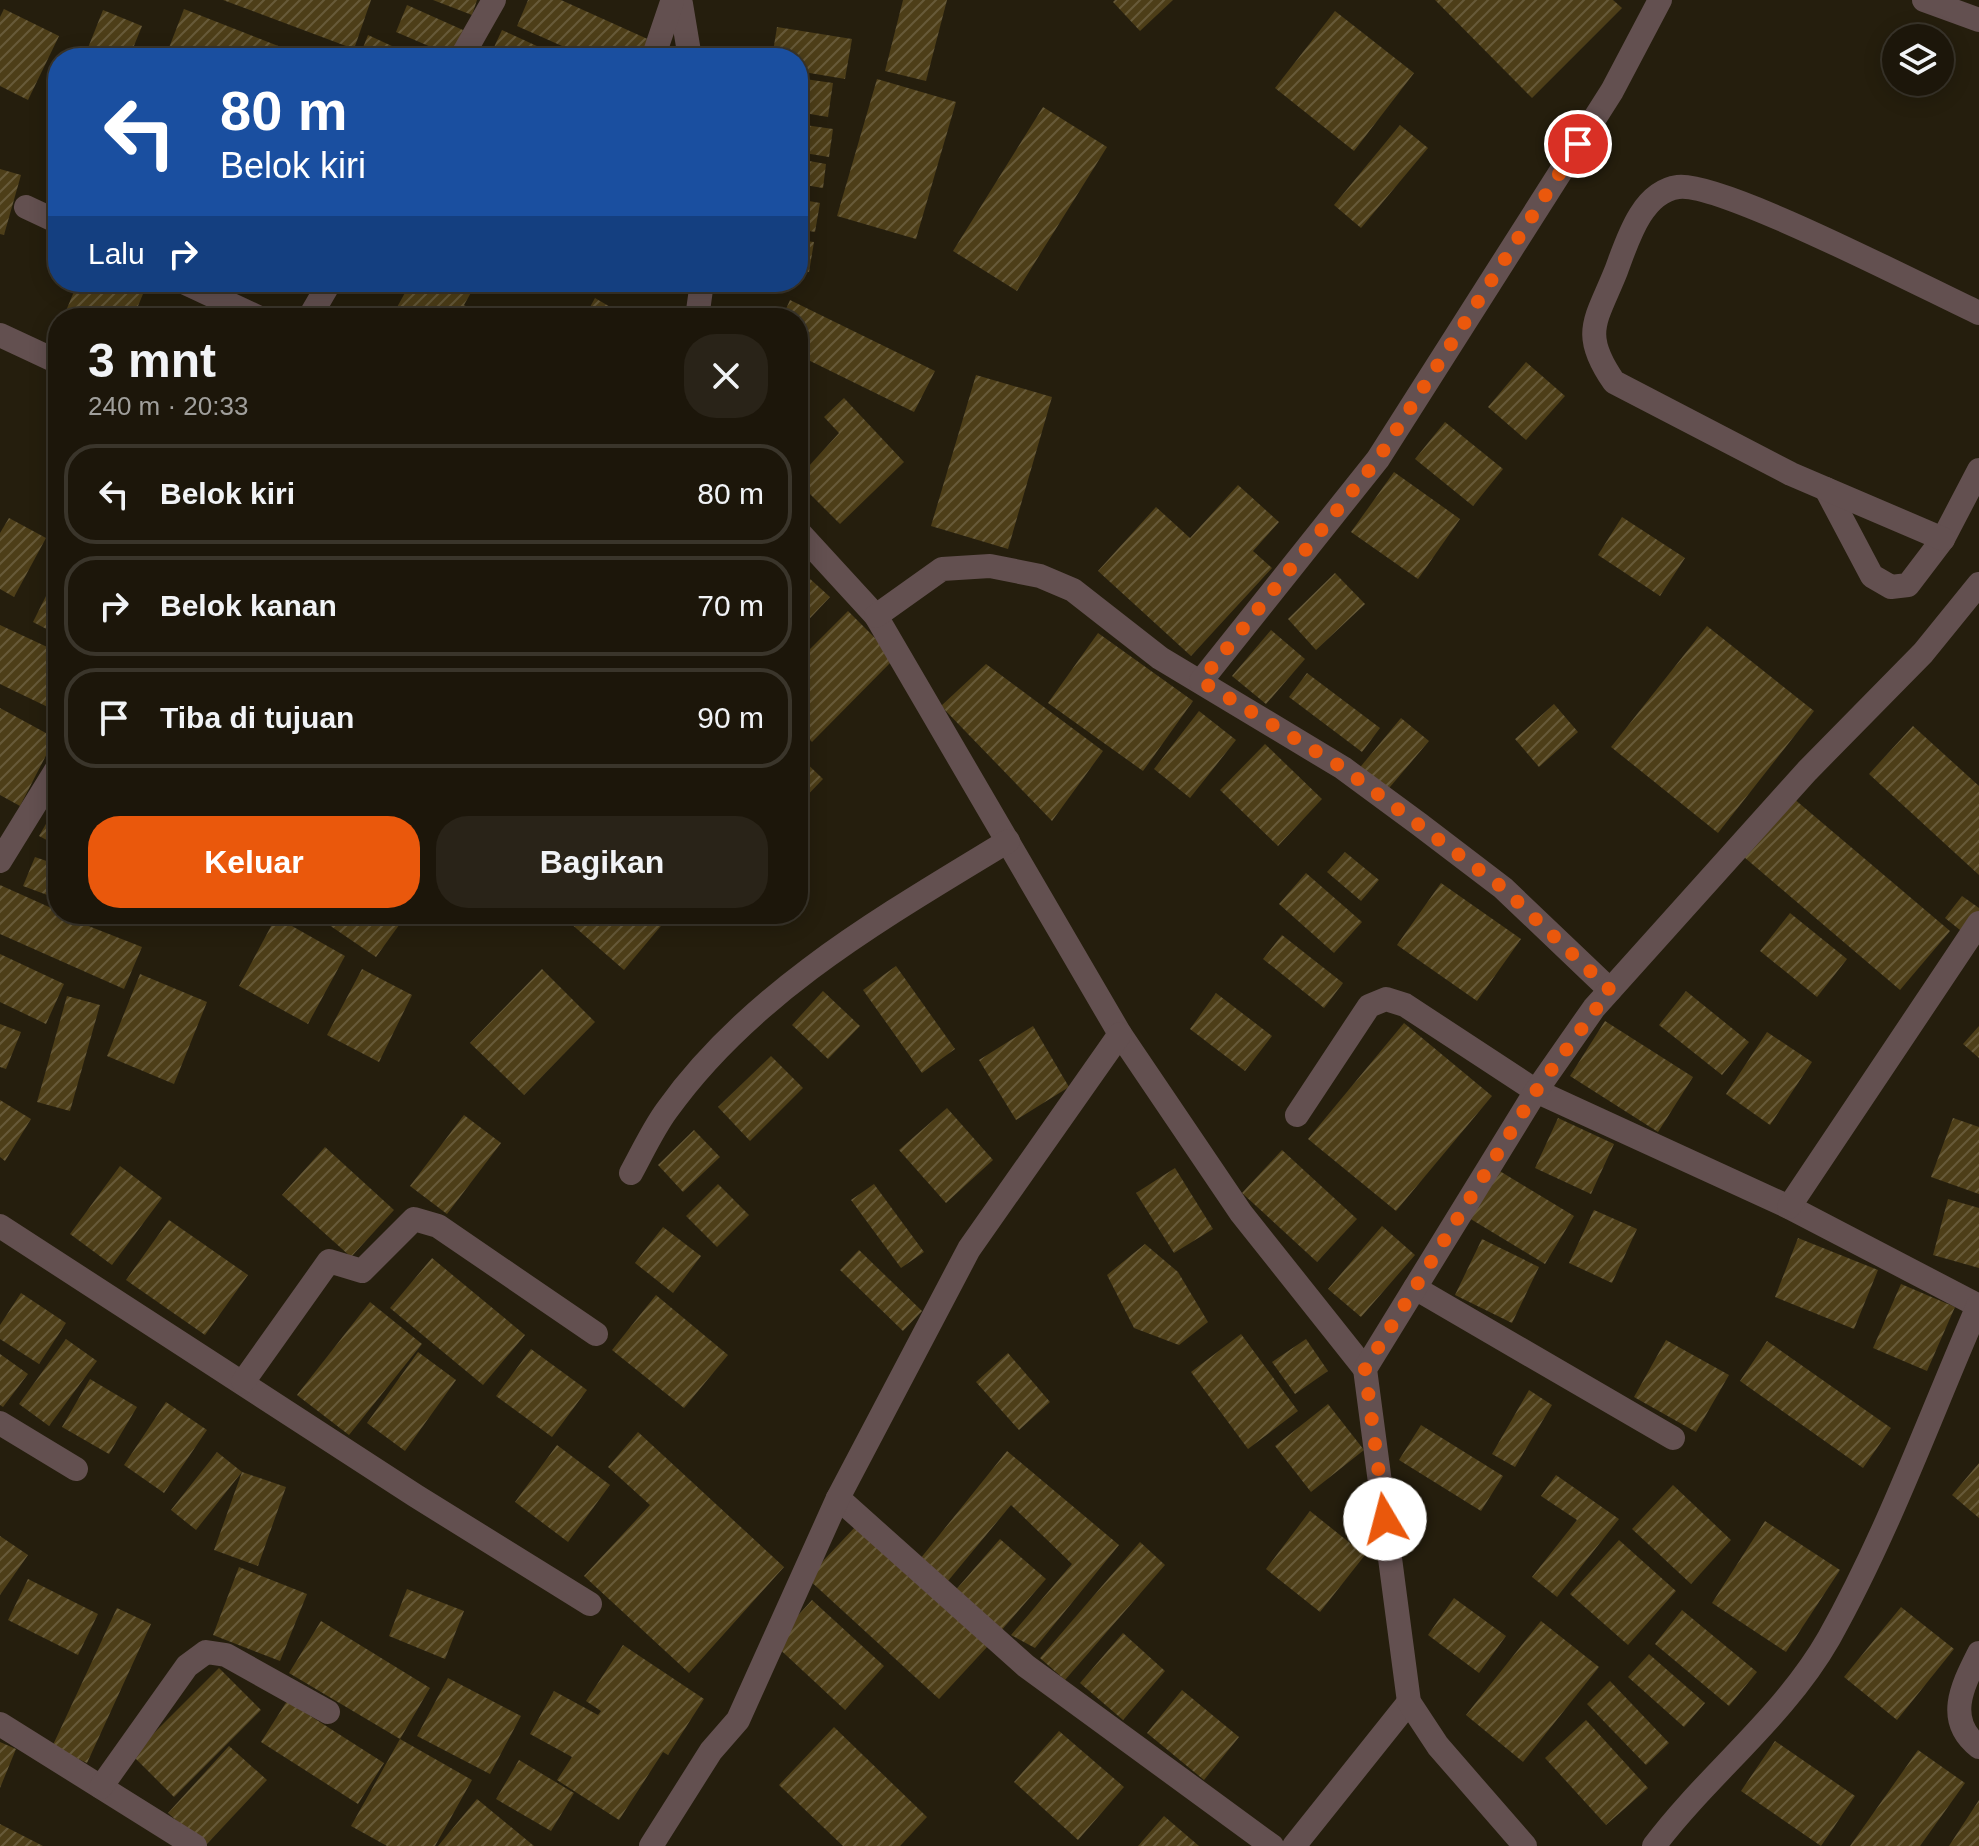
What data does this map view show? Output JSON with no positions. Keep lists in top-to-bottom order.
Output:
{
  "page": {
    "turn": ["80 m", "Belok kiri"],
    "then": "Lalu",
    "heading": ["3 mnt", "240 m · 20:33"],
    "list": [
      {
        "name": "Belok kiri",
        "value": "80 m"
      },
      {
        "name": "Belok kanan",
        "value": "70 m"
      },
      {
        "name": "Tiba di tujuan",
        "value": "90 m"
      }
    ],
    "buttons": ["Keluar", "Bagikan"]
  }
}
